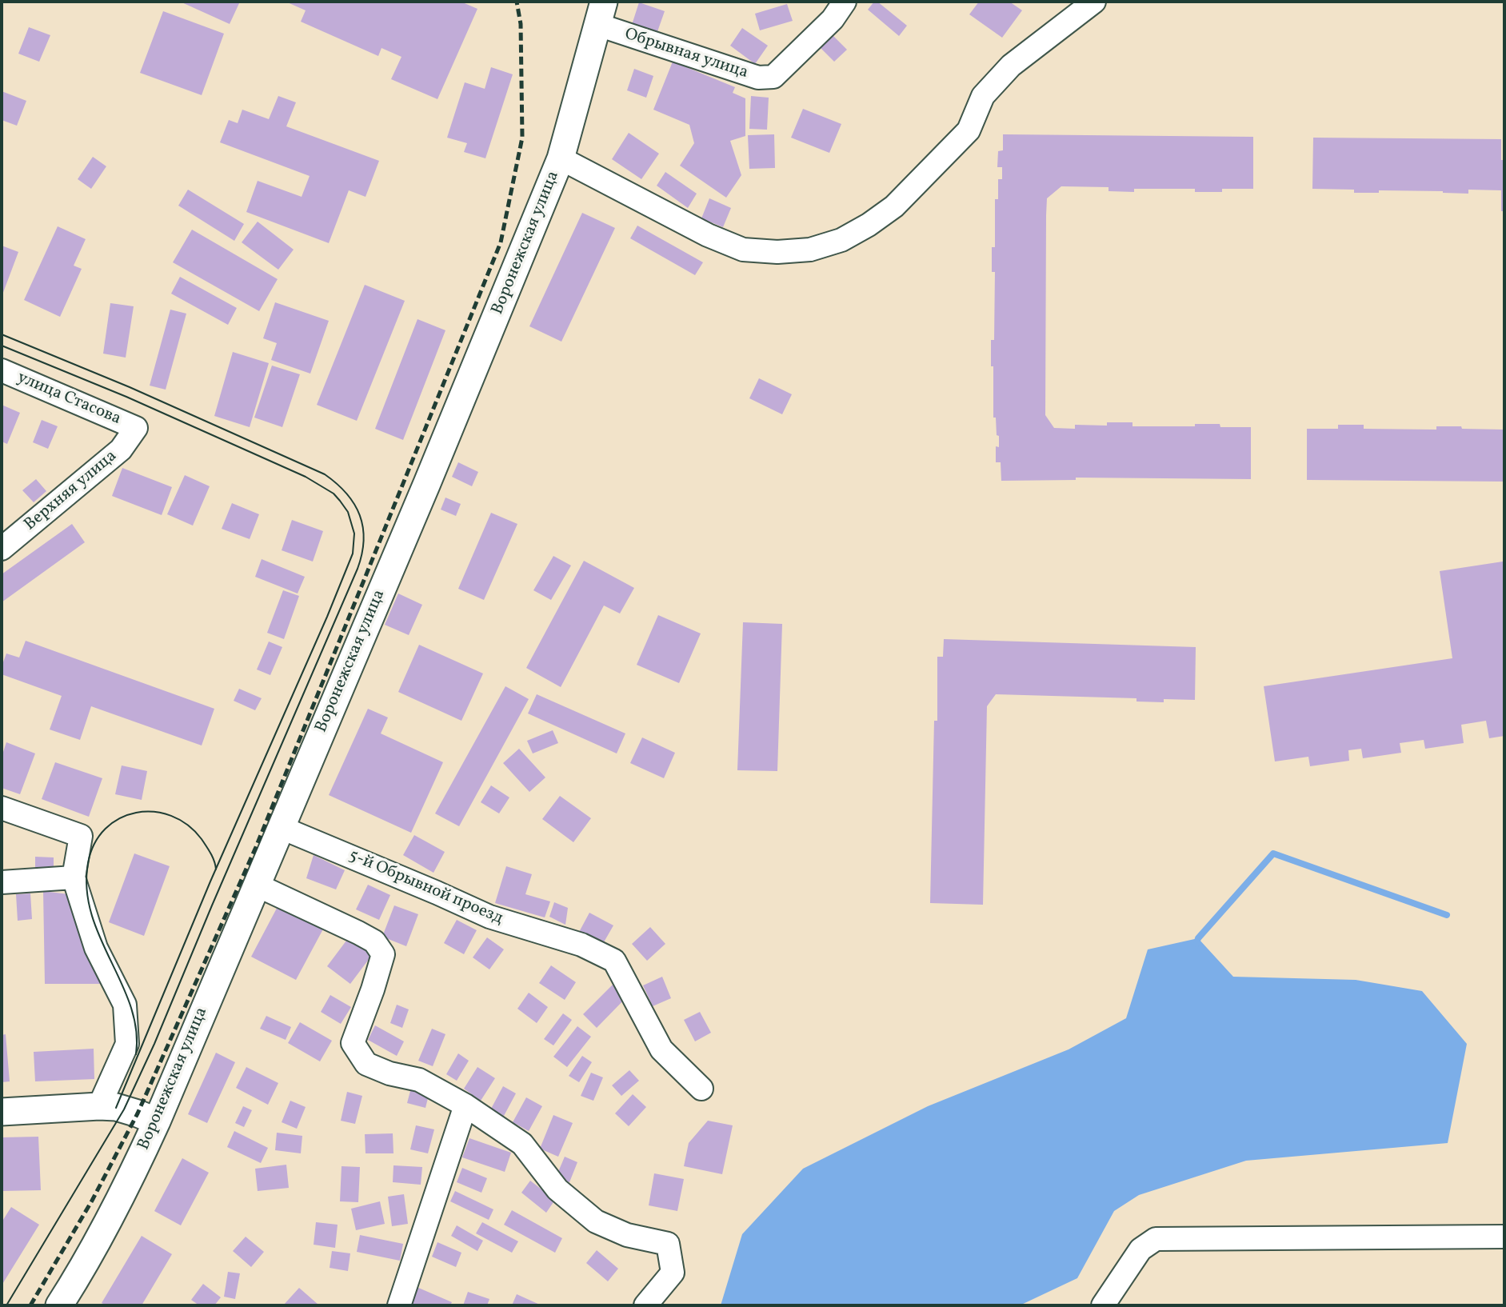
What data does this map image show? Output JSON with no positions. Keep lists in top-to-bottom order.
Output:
{
  "streets": {
    "street": [
      "Обрывная улица",
      "Воронежская улица",
      "улица Стасова",
      "Верхняя улица",
      "5-й Обрывной проезд"
    ]
  },
  "crossings": [
    ["Обрывная улица", "Воронежская улица"],
    ["Воронежская улица", "5-й Обрывной проезд"],
    ["улица Стасова", "Верхняя улица"]
  ]
}
